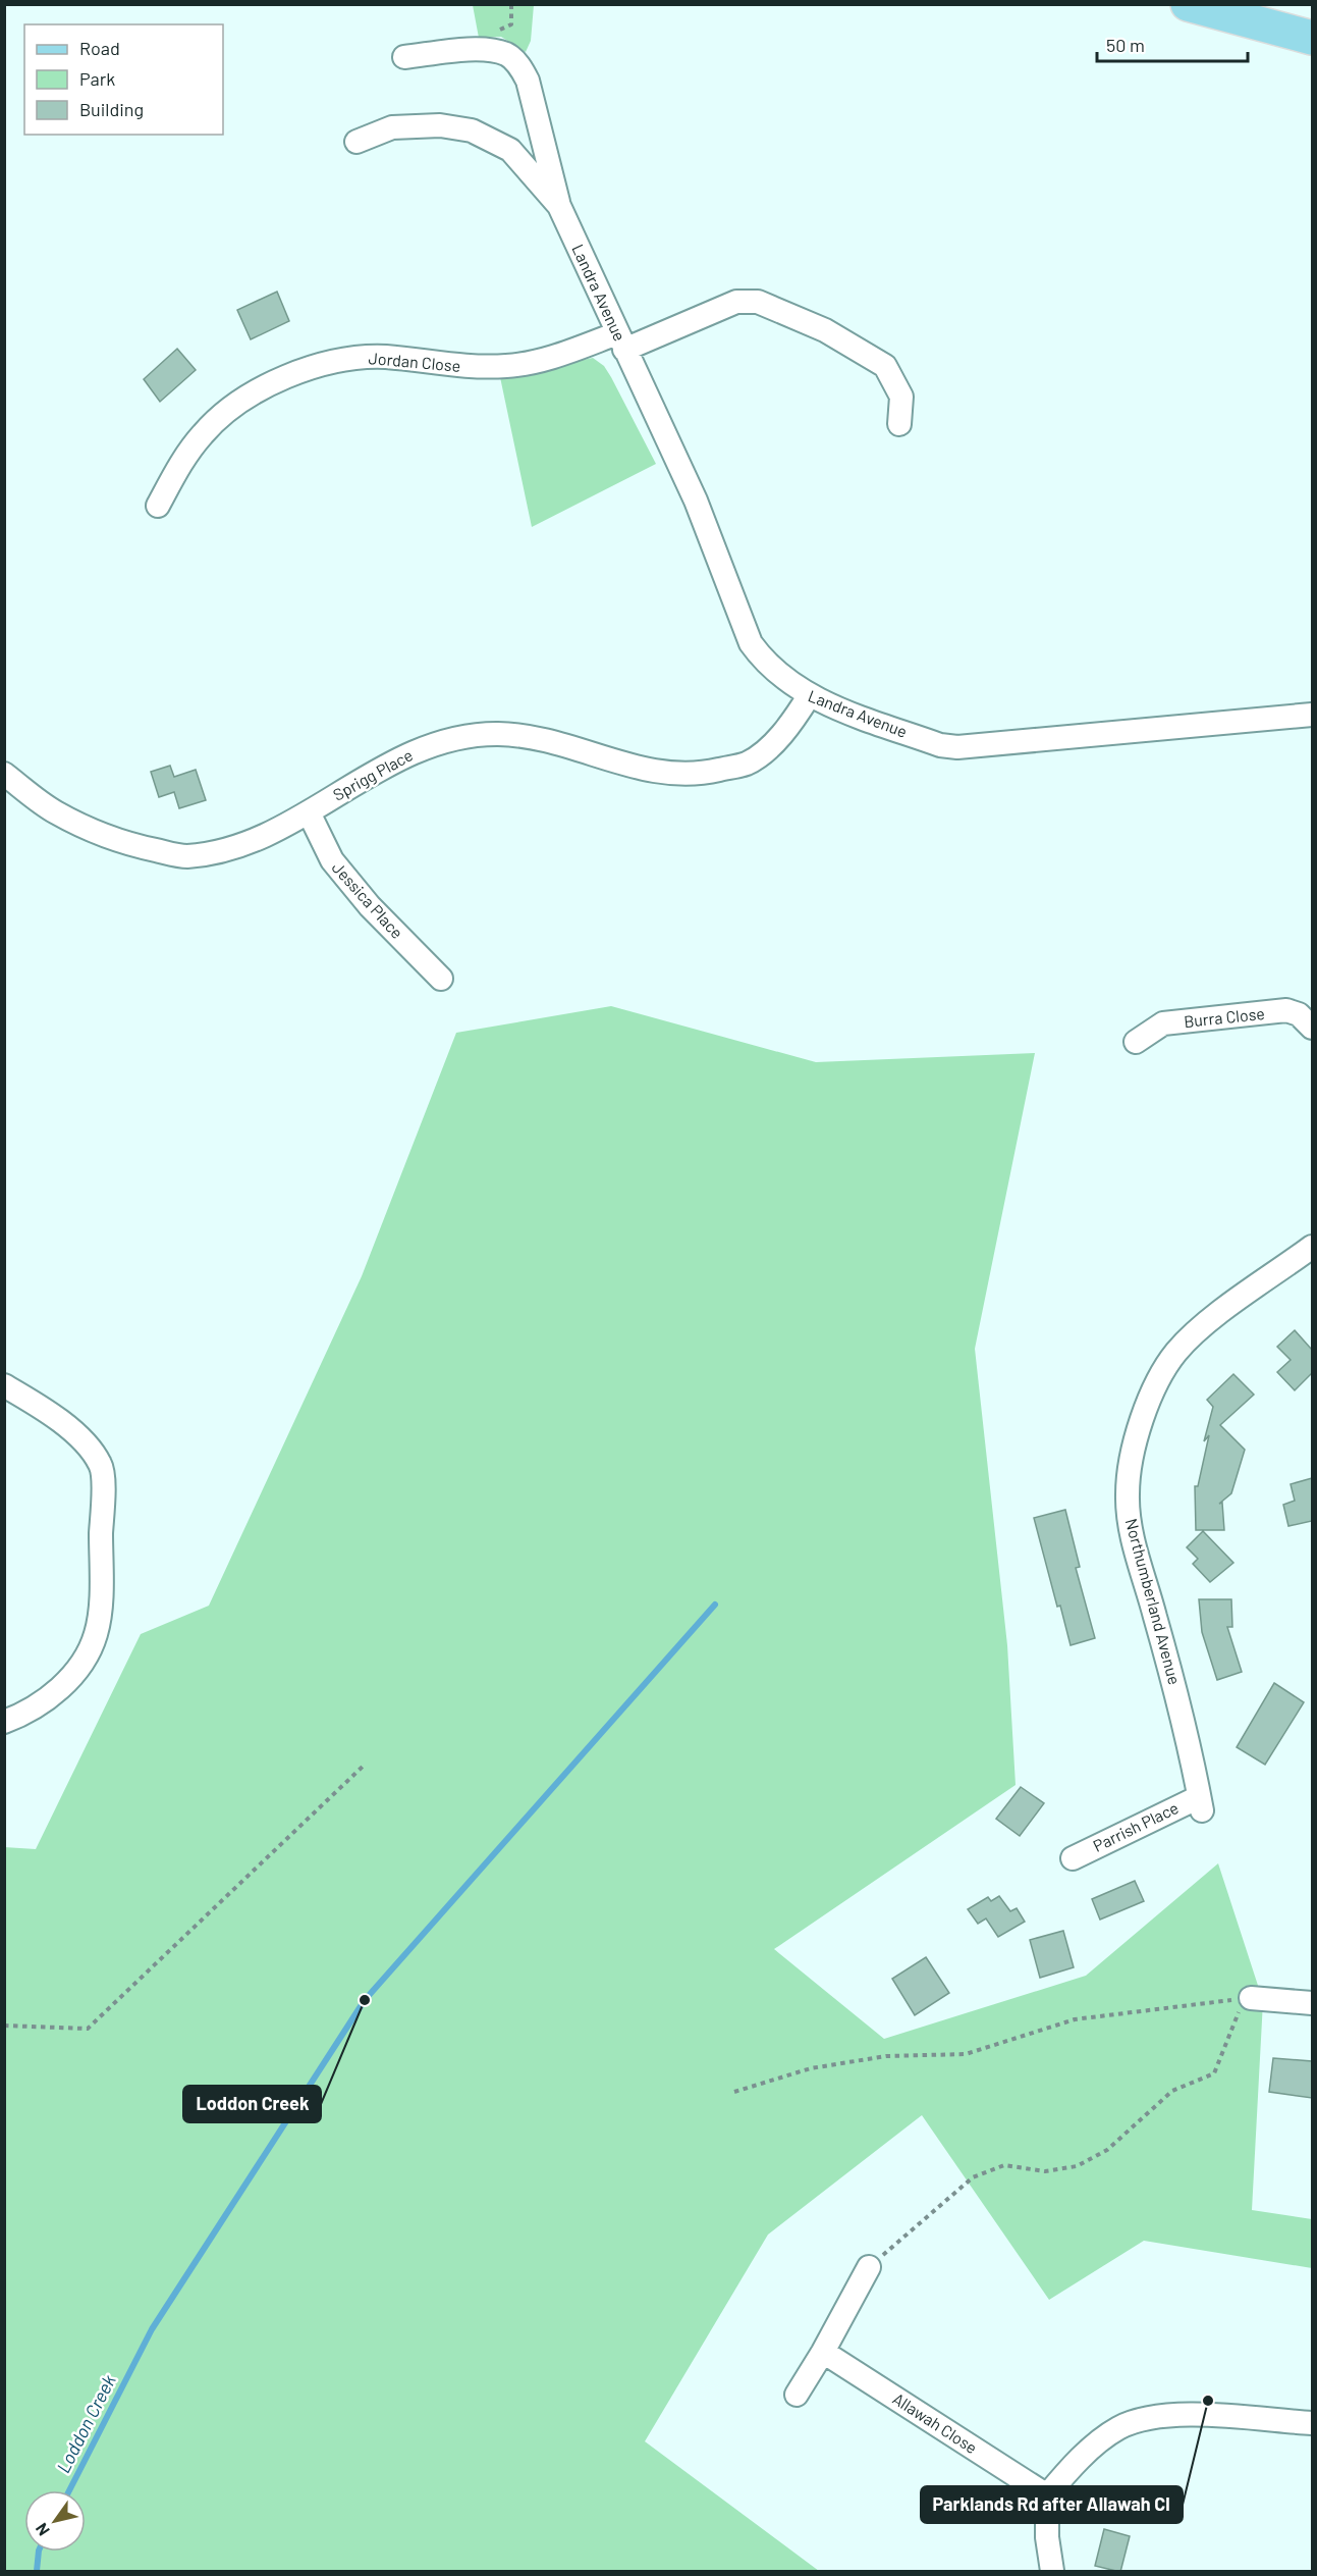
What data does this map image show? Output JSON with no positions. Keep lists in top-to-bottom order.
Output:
{
  "streets": {
    "street": [
      "Landra Avenue",
      "Jordan Close",
      "Sprigg Place",
      "Jessica Place",
      "Burra Close",
      "Northumberland Avenue",
      "Parrish Place",
      "Allawah Close"
    ]
  },
  "crossings": [
    ["Landra Avenue", "Jordan Close"],
    ["Landra Avenue", "Sprigg Place"],
    ["Sprigg Place", "Jessica Place"],
    ["Northumberland Avenue", "Parrish Place"]
  ],
  "water": ["Loddon Creek"],
  "places": ["Loddon Creek", "Parklands Rd after Allawah Cl"],
  "legend": ["Road", "Park", "Building"],
  "scale_bar": "50 m",
  "north": "bottom left"
}
